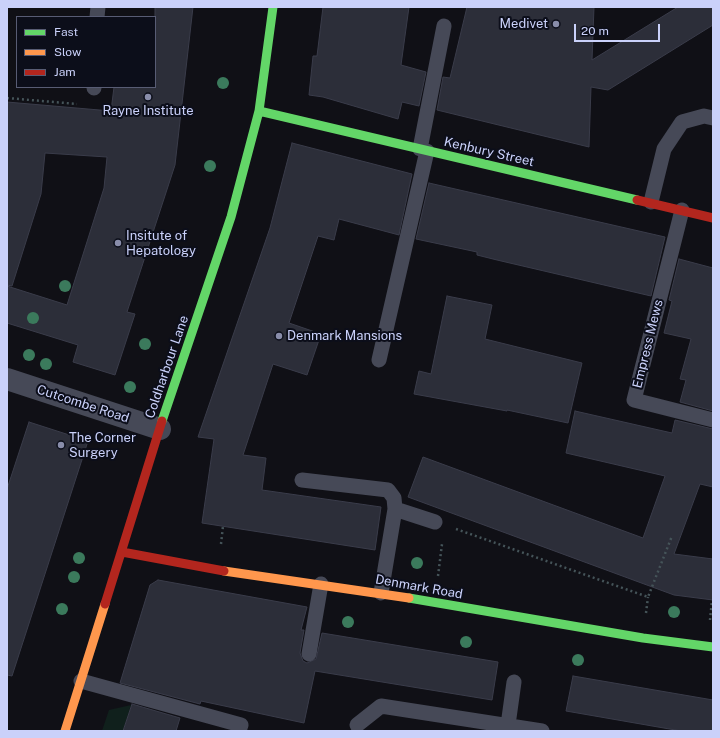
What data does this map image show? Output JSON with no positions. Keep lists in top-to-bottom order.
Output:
{
  "streets": {
    "street": [
      "Kenbury Street",
      "Coldharbour Lane",
      "Cutcombe Road",
      "Denmark Road"
    ],
    "lane": ["Empress Mews"]
  },
  "crossings": [
    ["Kenbury Street", "Empress Mews"],
    ["Kenbury Street", "Coldharbour Lane"],
    ["Coldharbour Lane", "Cutcombe Road"],
    ["Coldharbour Lane", "Denmark Road"]
  ],
  "places": [
    "Medivet",
    "Rayne Institute",
    "Insitute of Hepatology",
    "Denmark Mansions",
    "The Corner Surgery"
  ],
  "legend": ["Fast", "Slow", "Jam"],
  "scale_bar": "20 m"
}
